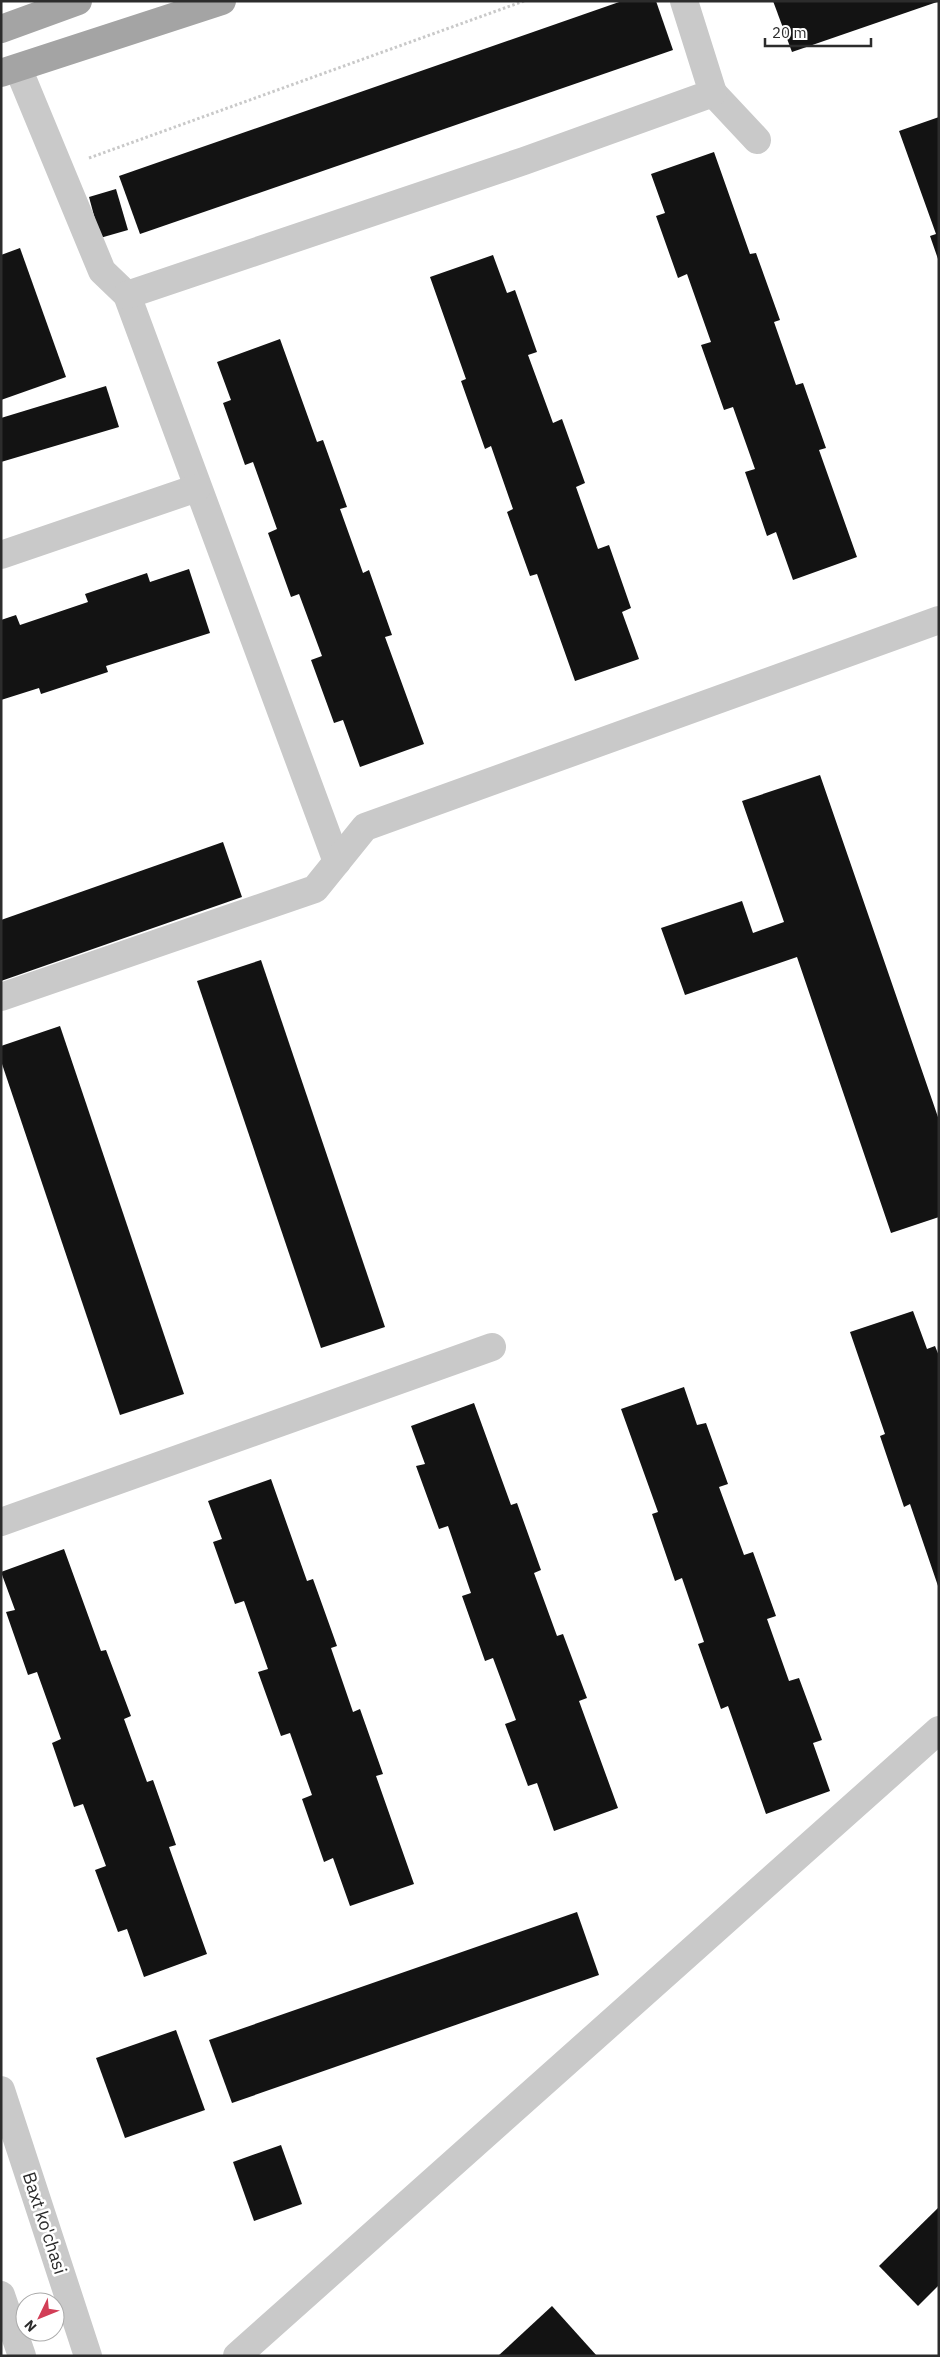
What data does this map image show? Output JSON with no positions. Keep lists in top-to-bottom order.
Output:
{
  "streets": {
    "street": ["Baxt ko'chasi"]
  },
  "scale_bar": "20 m",
  "north": "bottom left"
}
